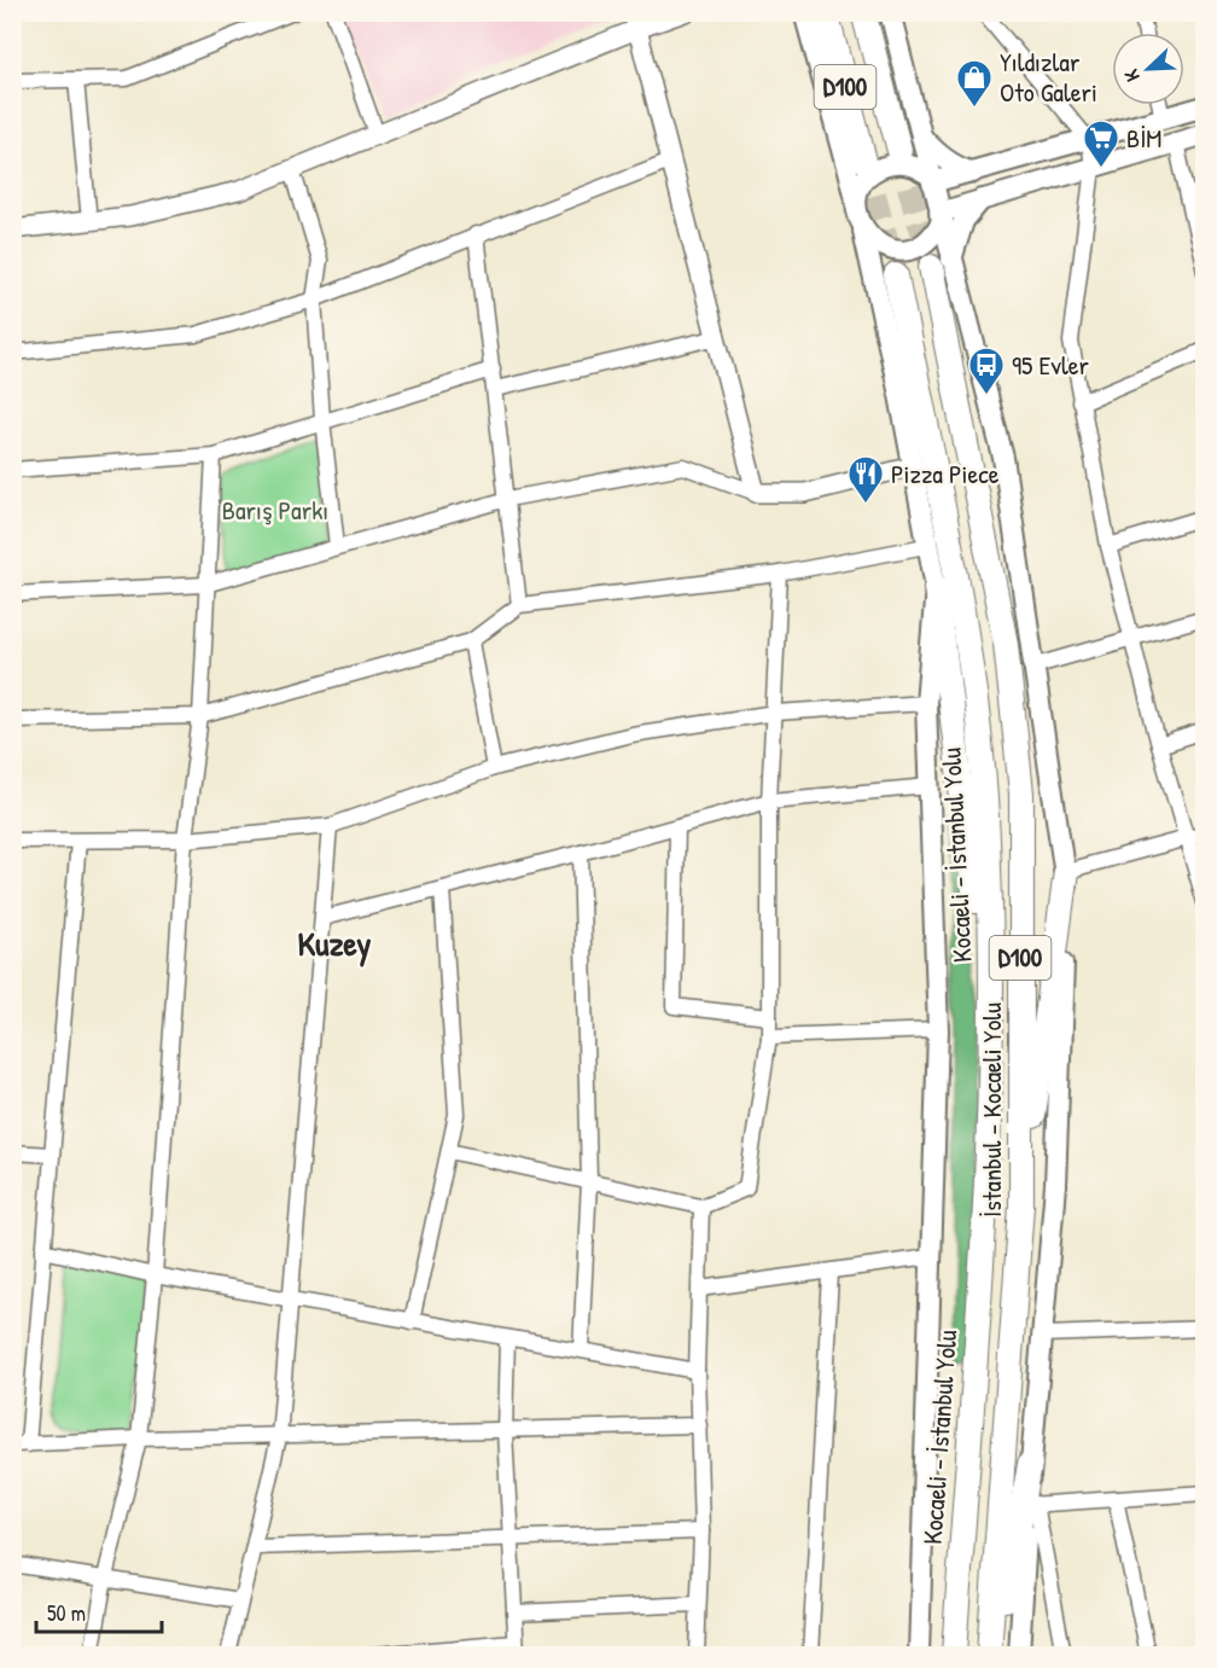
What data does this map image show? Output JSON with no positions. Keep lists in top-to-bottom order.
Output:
{
  "streets": {
    "highway": ["D100", "Kocaeli - İstanbul Yolu", "İstanbul - Kocaeli Yolu"]
  },
  "districts": ["Kuzey"],
  "parks": ["Barış Parkı"],
  "places": {
    "shop": ["Yıldızlar Oto Galeri"],
    "supermarket": ["BİM"],
    "bus stop": ["95 Evler"],
    "restaurant": ["Pizza Piece"]
  },
  "scale_bar": "50 m",
  "north": "bottom left"
}
